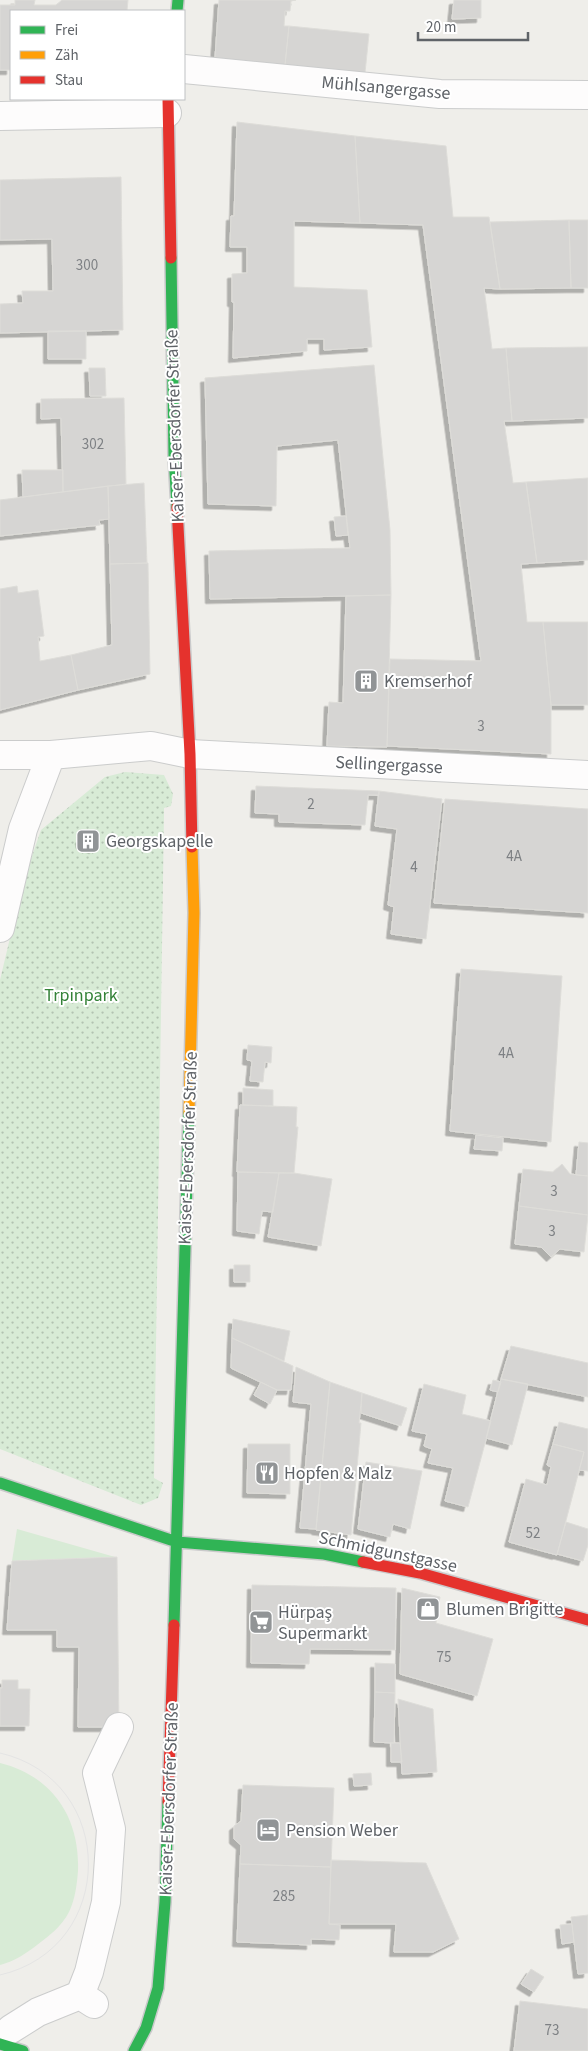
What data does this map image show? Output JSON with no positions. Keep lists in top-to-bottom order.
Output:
{
  "streets": {
    "main road": ["Kaiser-Ebersdorfer Straße", "Schmidgunstgasse"],
    "street": ["Mühlsangergasse", "Sellingergasse"]
  },
  "crossings": [
    ["Kaiser-Ebersdorfer Straße", "Sellingergasse"],
    ["Kaiser-Ebersdorfer Straße", "Schmidgunstgasse"]
  ],
  "parks": ["Trpinpark"],
  "places": {
    "building": ["Kremserhof", "Georgskapelle"],
    "restaurant": ["Hopfen & Malz"],
    "shop": ["Blumen Brigitte"],
    "supermarket": ["Hürpaş Supermarkt"],
    "hotel": ["Pension Weber"]
  },
  "house_numbers": [
    "300",
    "302",
    "3",
    "2",
    "4A",
    "4",
    "4A",
    "3",
    "3",
    "52",
    "75",
    "285",
    "73"
  ],
  "legend": ["Frei", "Zäh", "Stau"],
  "scale_bar": "20 m"
}
